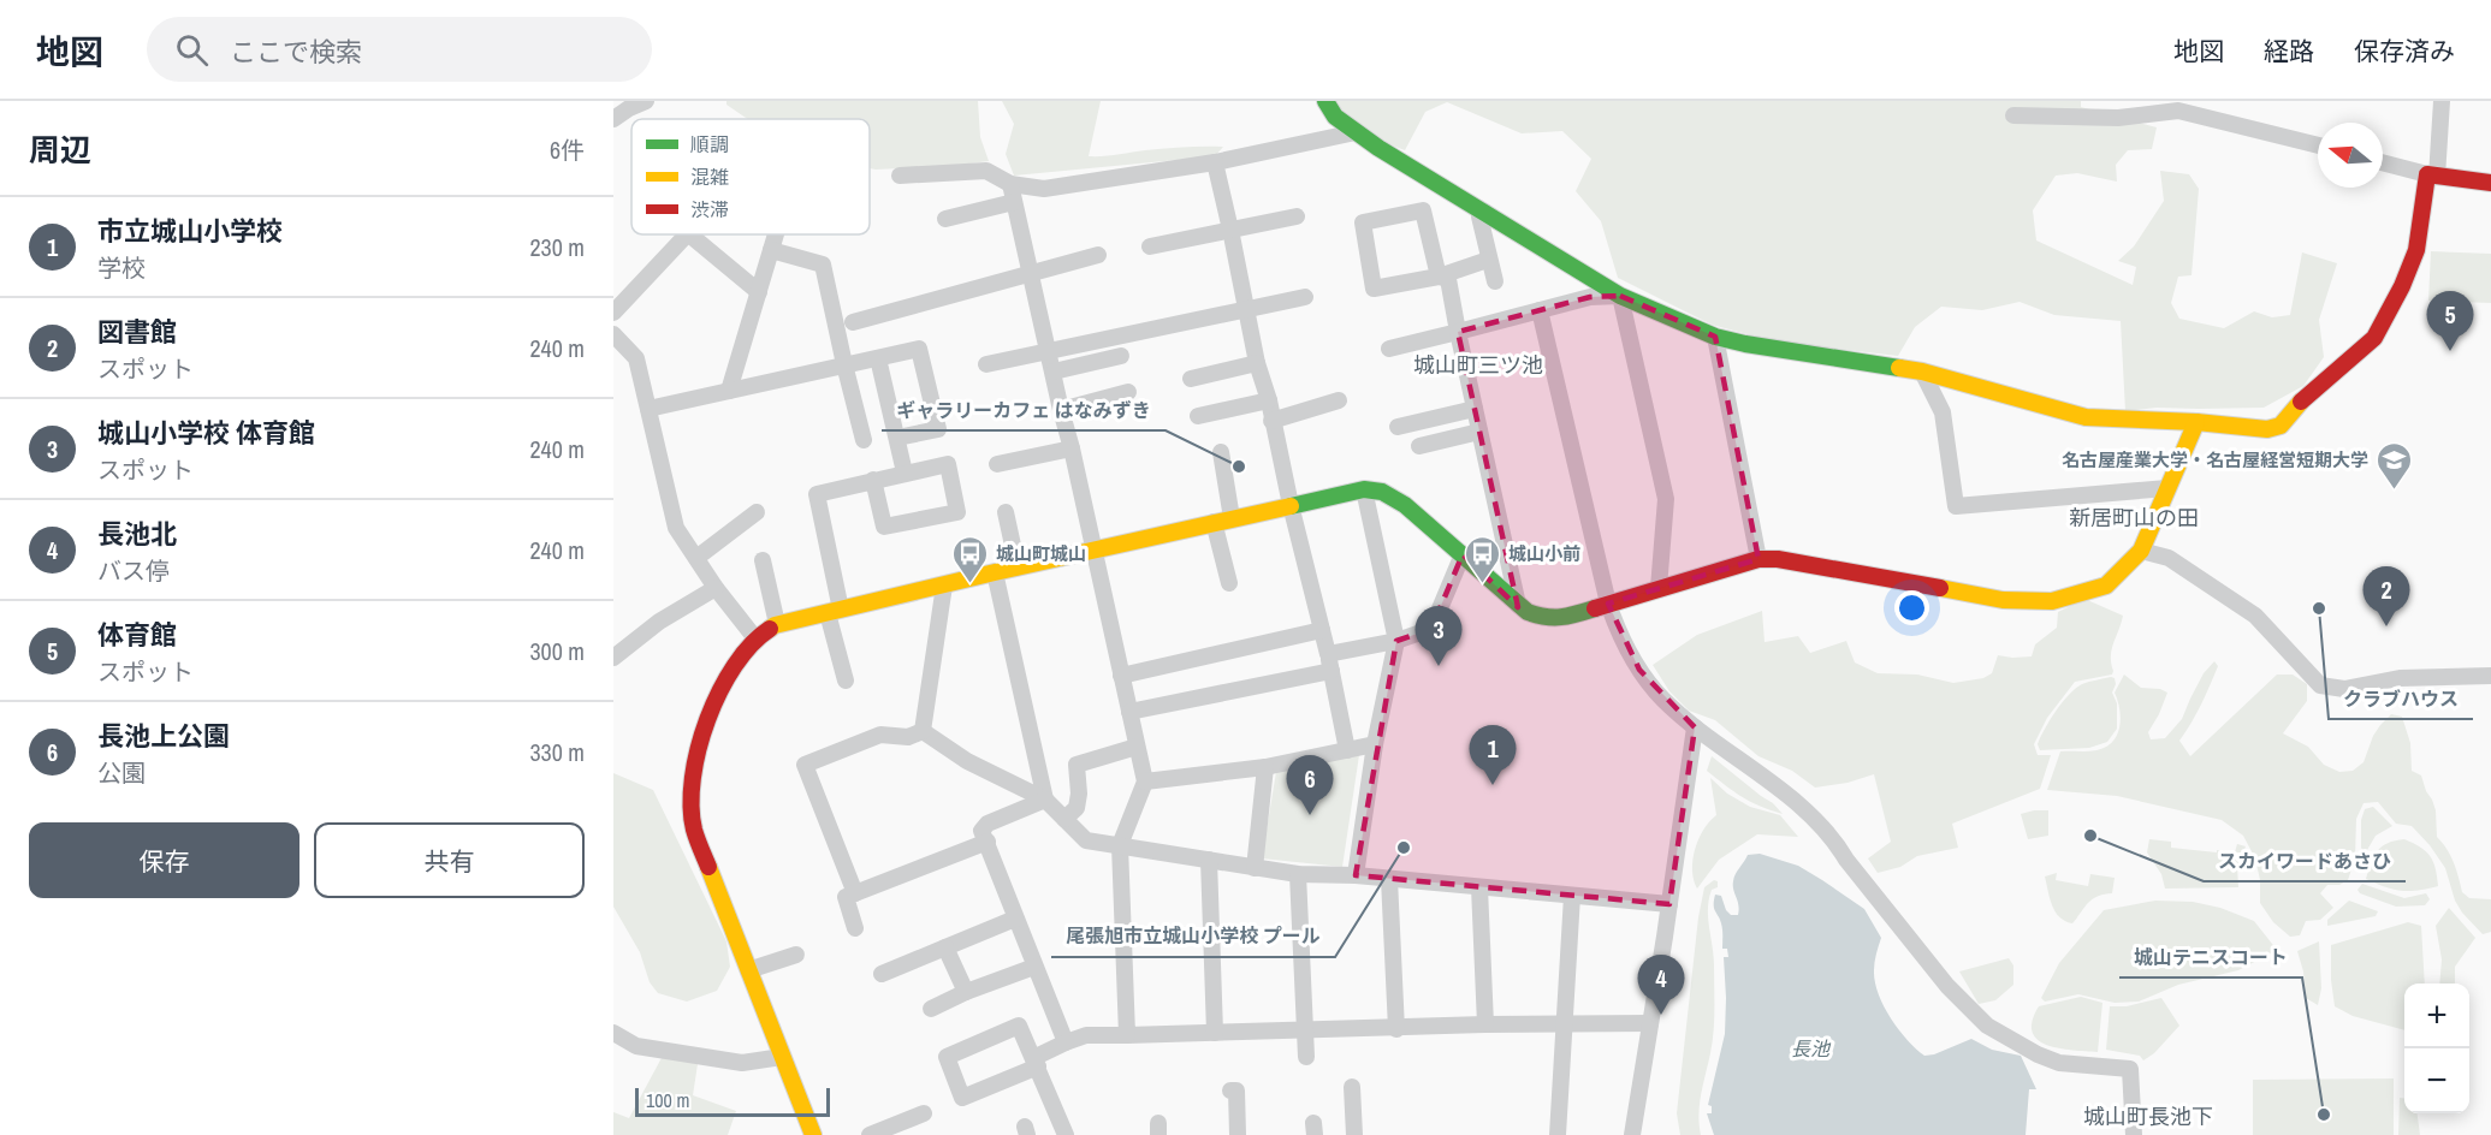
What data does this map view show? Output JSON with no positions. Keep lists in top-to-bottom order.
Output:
{
  "districts": ["城山町三ツ池", "新居町山の田", "城山町長池下"],
  "water": ["長池"],
  "places": {
    "other": [
      "ギャラリーカフェ はなみずき",
      "クラブハウス",
      "スカイワードあさひ",
      "尾張旭市立城山小学校 プール",
      "城山テニスコート"
    ],
    "school or university": ["名古屋産業大学・名古屋経営短期大学"],
    "bus stop": ["城山町城山", "城山小前"]
  },
  "legend": ["順調", "混雑", "渋滞"],
  "scale_bar": "100 m",
  "north": "left",
  "page": {
    "header": "地図",
    "search": "ここで検索",
    "nav": ["地図", "経路", "保存済み"],
    "heading": ["周辺", "6件"],
    "list": [
      {
        "mark": "1",
        "name": "市立城山小学校",
        "note": "学校",
        "value": "230 m"
      },
      {
        "mark": "2",
        "name": "図書館",
        "note": "スポット",
        "value": "240 m"
      },
      {
        "mark": "3",
        "name": "城山小学校 体育館",
        "note": "スポット",
        "value": "240 m"
      },
      {
        "mark": "4",
        "name": "長池北",
        "note": "バス停",
        "value": "240 m"
      },
      {
        "mark": "5",
        "name": "体育館",
        "note": "スポット",
        "value": "300 m"
      },
      {
        "mark": "6",
        "name": "長池上公園",
        "note": "公園",
        "value": "330 m"
      }
    ],
    "pins": [
      "5",
      "2",
      "3",
      "1",
      "6",
      "4"
    ],
    "buttons": ["保存", "共有"],
    "map_buttons": ["+", "−"],
    "scale": "100 m"
  }
}
